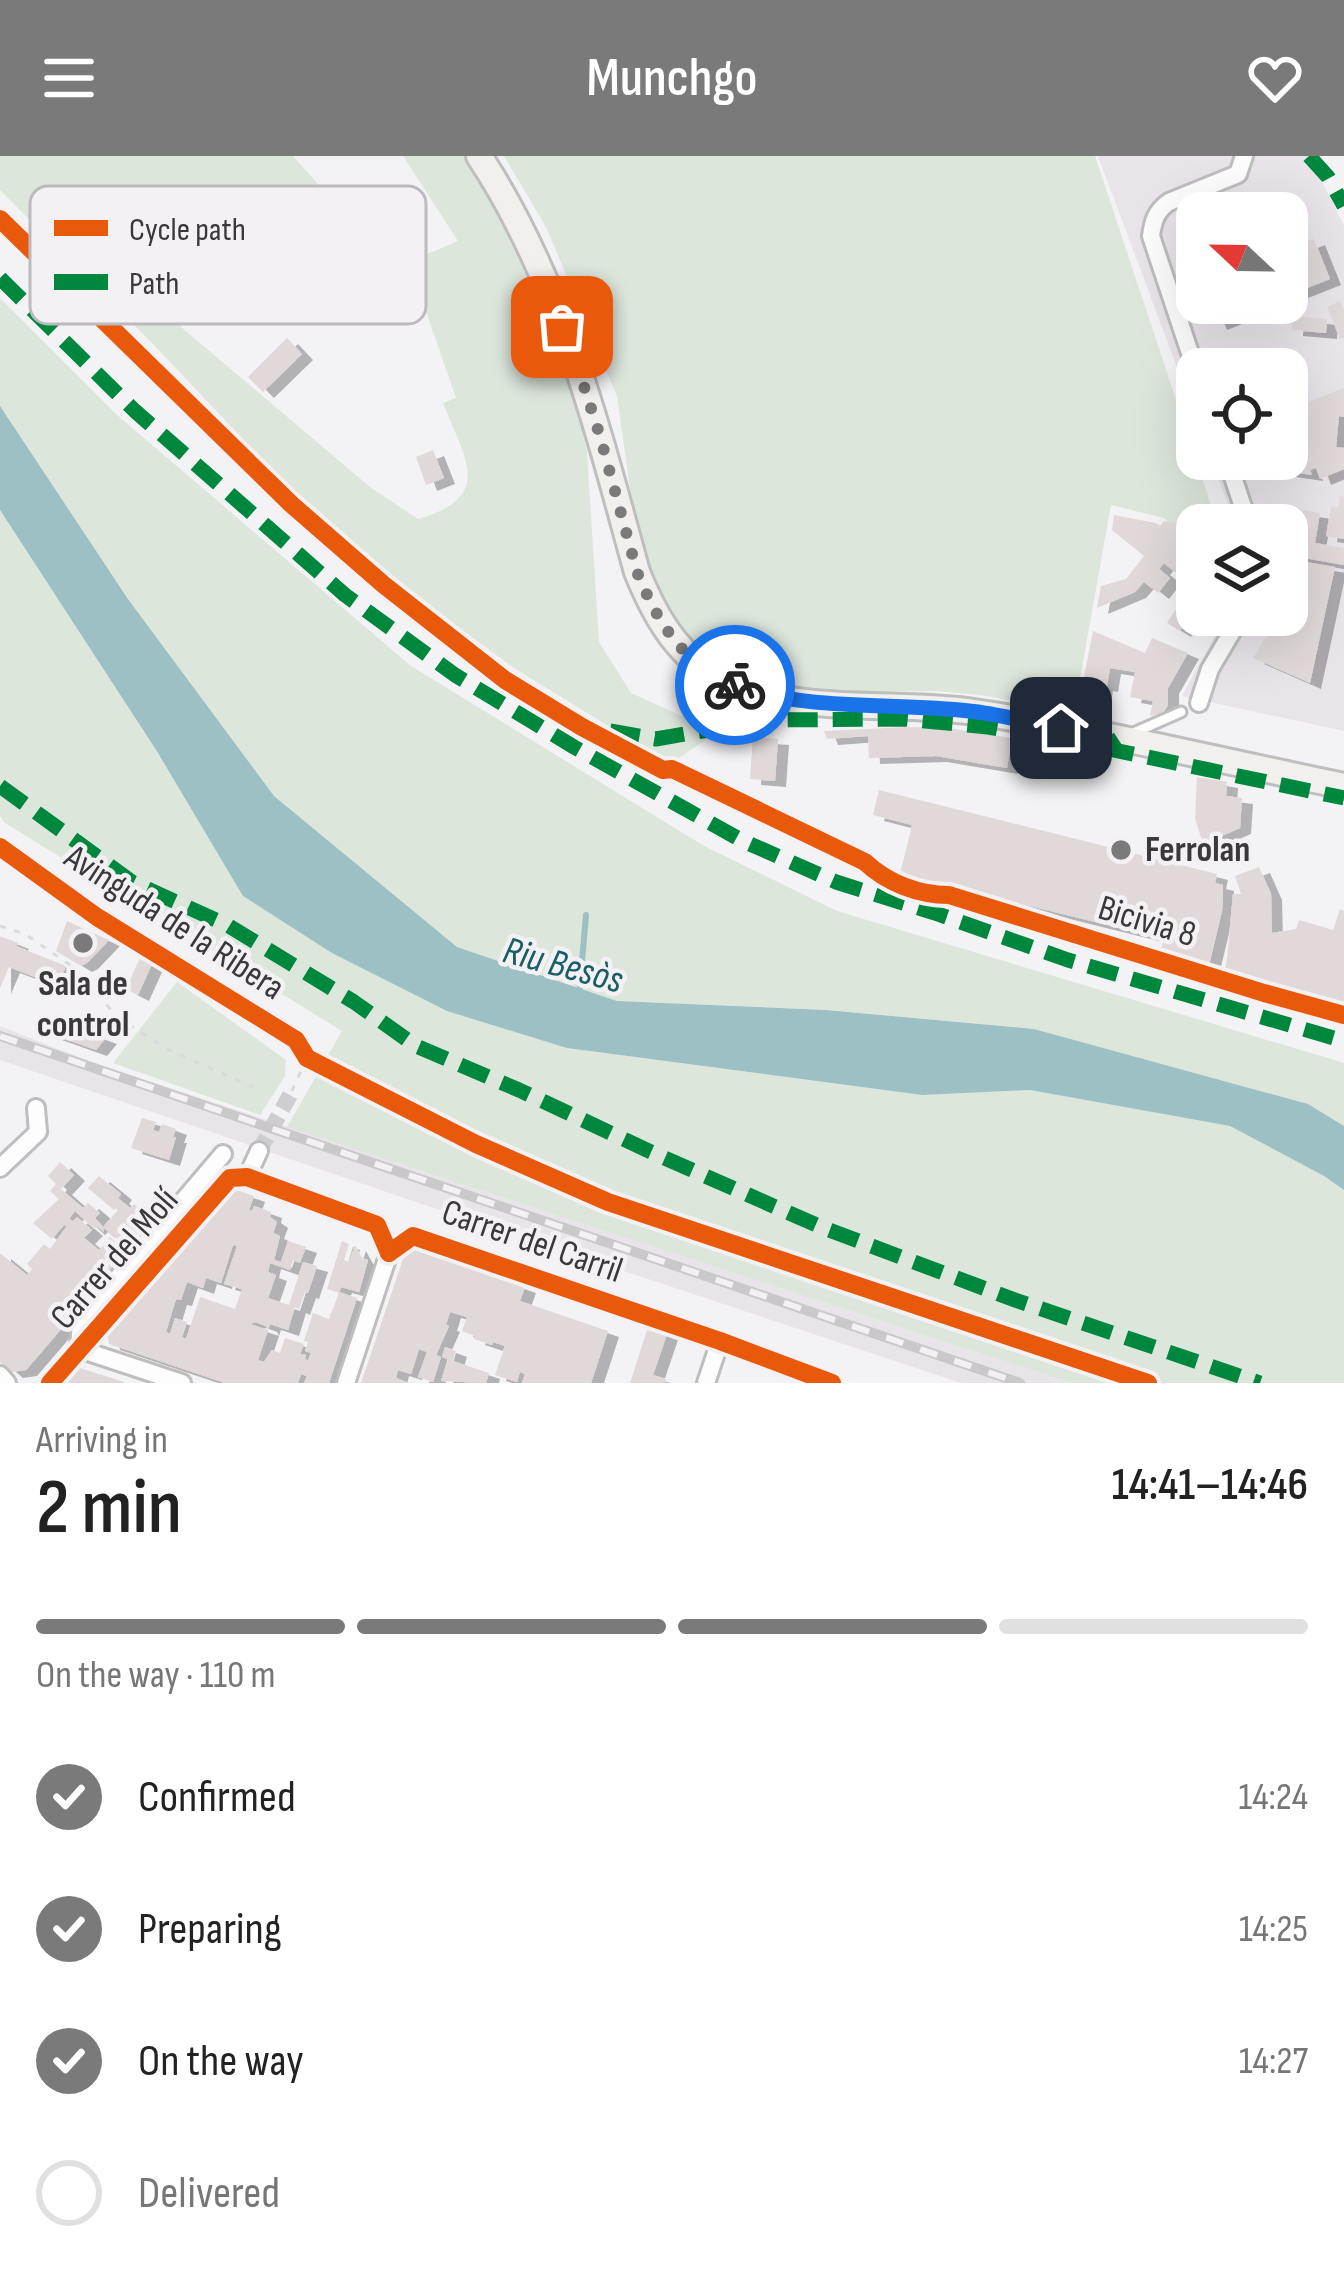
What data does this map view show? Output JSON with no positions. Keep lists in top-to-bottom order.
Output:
{
  "streets": {
    "street": ["Carrer del Carril", "Carrer del Molí"],
    "cycle path": ["Bicivia 8", "Avinguda de la Ribera"]
  },
  "crossings": [
    ["Carrer del Carril", "Carrer del Molí"]
  ],
  "water": ["Riu Besòs"],
  "places": ["Ferrolan", "Sala de control"],
  "legend": ["Cycle path", "Path"],
  "north": "left",
  "page": {
    "header": "Munchgo",
    "heading": ["2 min", "Arriving in", "14:41–14:46"],
    "bar": "On the way · 110 m",
    "list": [
      ["Confirmed", "14:24"],
      ["Preparing", "14:25"],
      ["On the way", "14:27"],
      "Delivered"
    ]
  }
}
